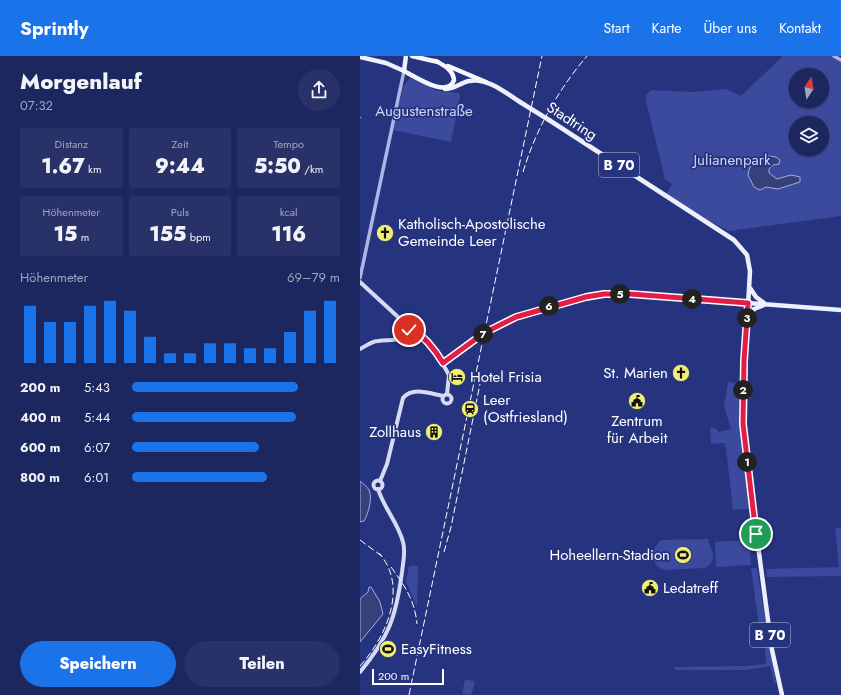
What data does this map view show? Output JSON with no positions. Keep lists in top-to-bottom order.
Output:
{
  "streets": {
    "highway": ["Stadtring", "B 70"]
  },
  "crossings": [
    ["Stadtring", "B 70"]
  ],
  "parks": ["Augustenstraße", "Julianenpark"],
  "places": {
    "church": ["Katholisch-Apostolische Gemeinde Leer", "St. Marien"],
    "hotel": ["Hotel Frisia"],
    "public building": ["Zentrum für Arbeit", "Ledatreff"],
    "station": ["Leer (Ostfriesland)"],
    "building": ["Zollhaus"],
    "sports": ["Hoheellern-Stadion", "EasyFitness"]
  },
  "scale_bar": "200 m",
  "north": "top",
  "page": {
    "header": "Sprintly",
    "nav": [
      "Start",
      "Karte",
      "Über uns",
      "Kontakt"
    ],
    "heading": ["Morgenlauf", "07:32"],
    "stats": [
      ["Distanz", "1.67 km"],
      ["Zeit", "9:44"],
      ["Tempo", "5:50 /km"],
      ["Höhenmeter", "15 m"],
      ["Puls", "155 bpm"],
      ["kcal", "116"]
    ],
    "chart": ["Höhenmeter", "69–79 m"],
    "pins": [
      "5",
      "4",
      "6",
      "3",
      "7",
      "2",
      "1"
    ],
    "list": [
      {
        "name": "200 m",
        "note": "5:43"
      },
      {
        "name": "400 m",
        "note": "5:44"
      },
      {
        "name": "600 m",
        "note": "6:07"
      },
      {
        "name": "800 m",
        "note": "6:01"
      }
    ],
    "buttons": ["Speichern", "Teilen"],
    "scale": "200 m"
  }
}
